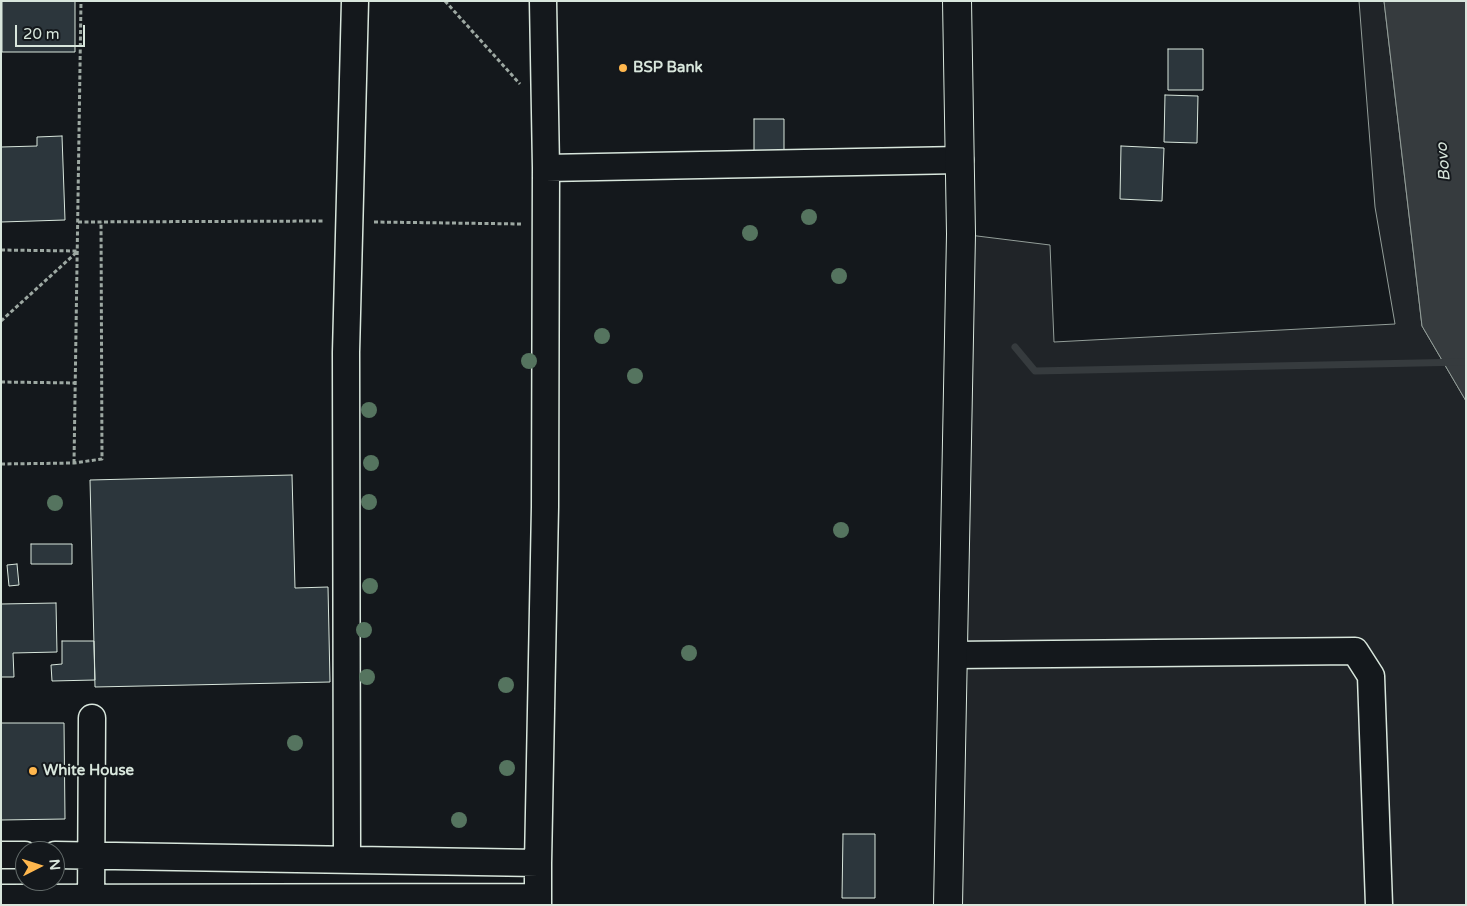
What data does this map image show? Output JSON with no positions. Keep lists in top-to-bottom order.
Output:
{
  "water": ["Bovo"],
  "places": ["BSP Bank", "White House"],
  "scale_bar": "20 m",
  "north": "right"
}
